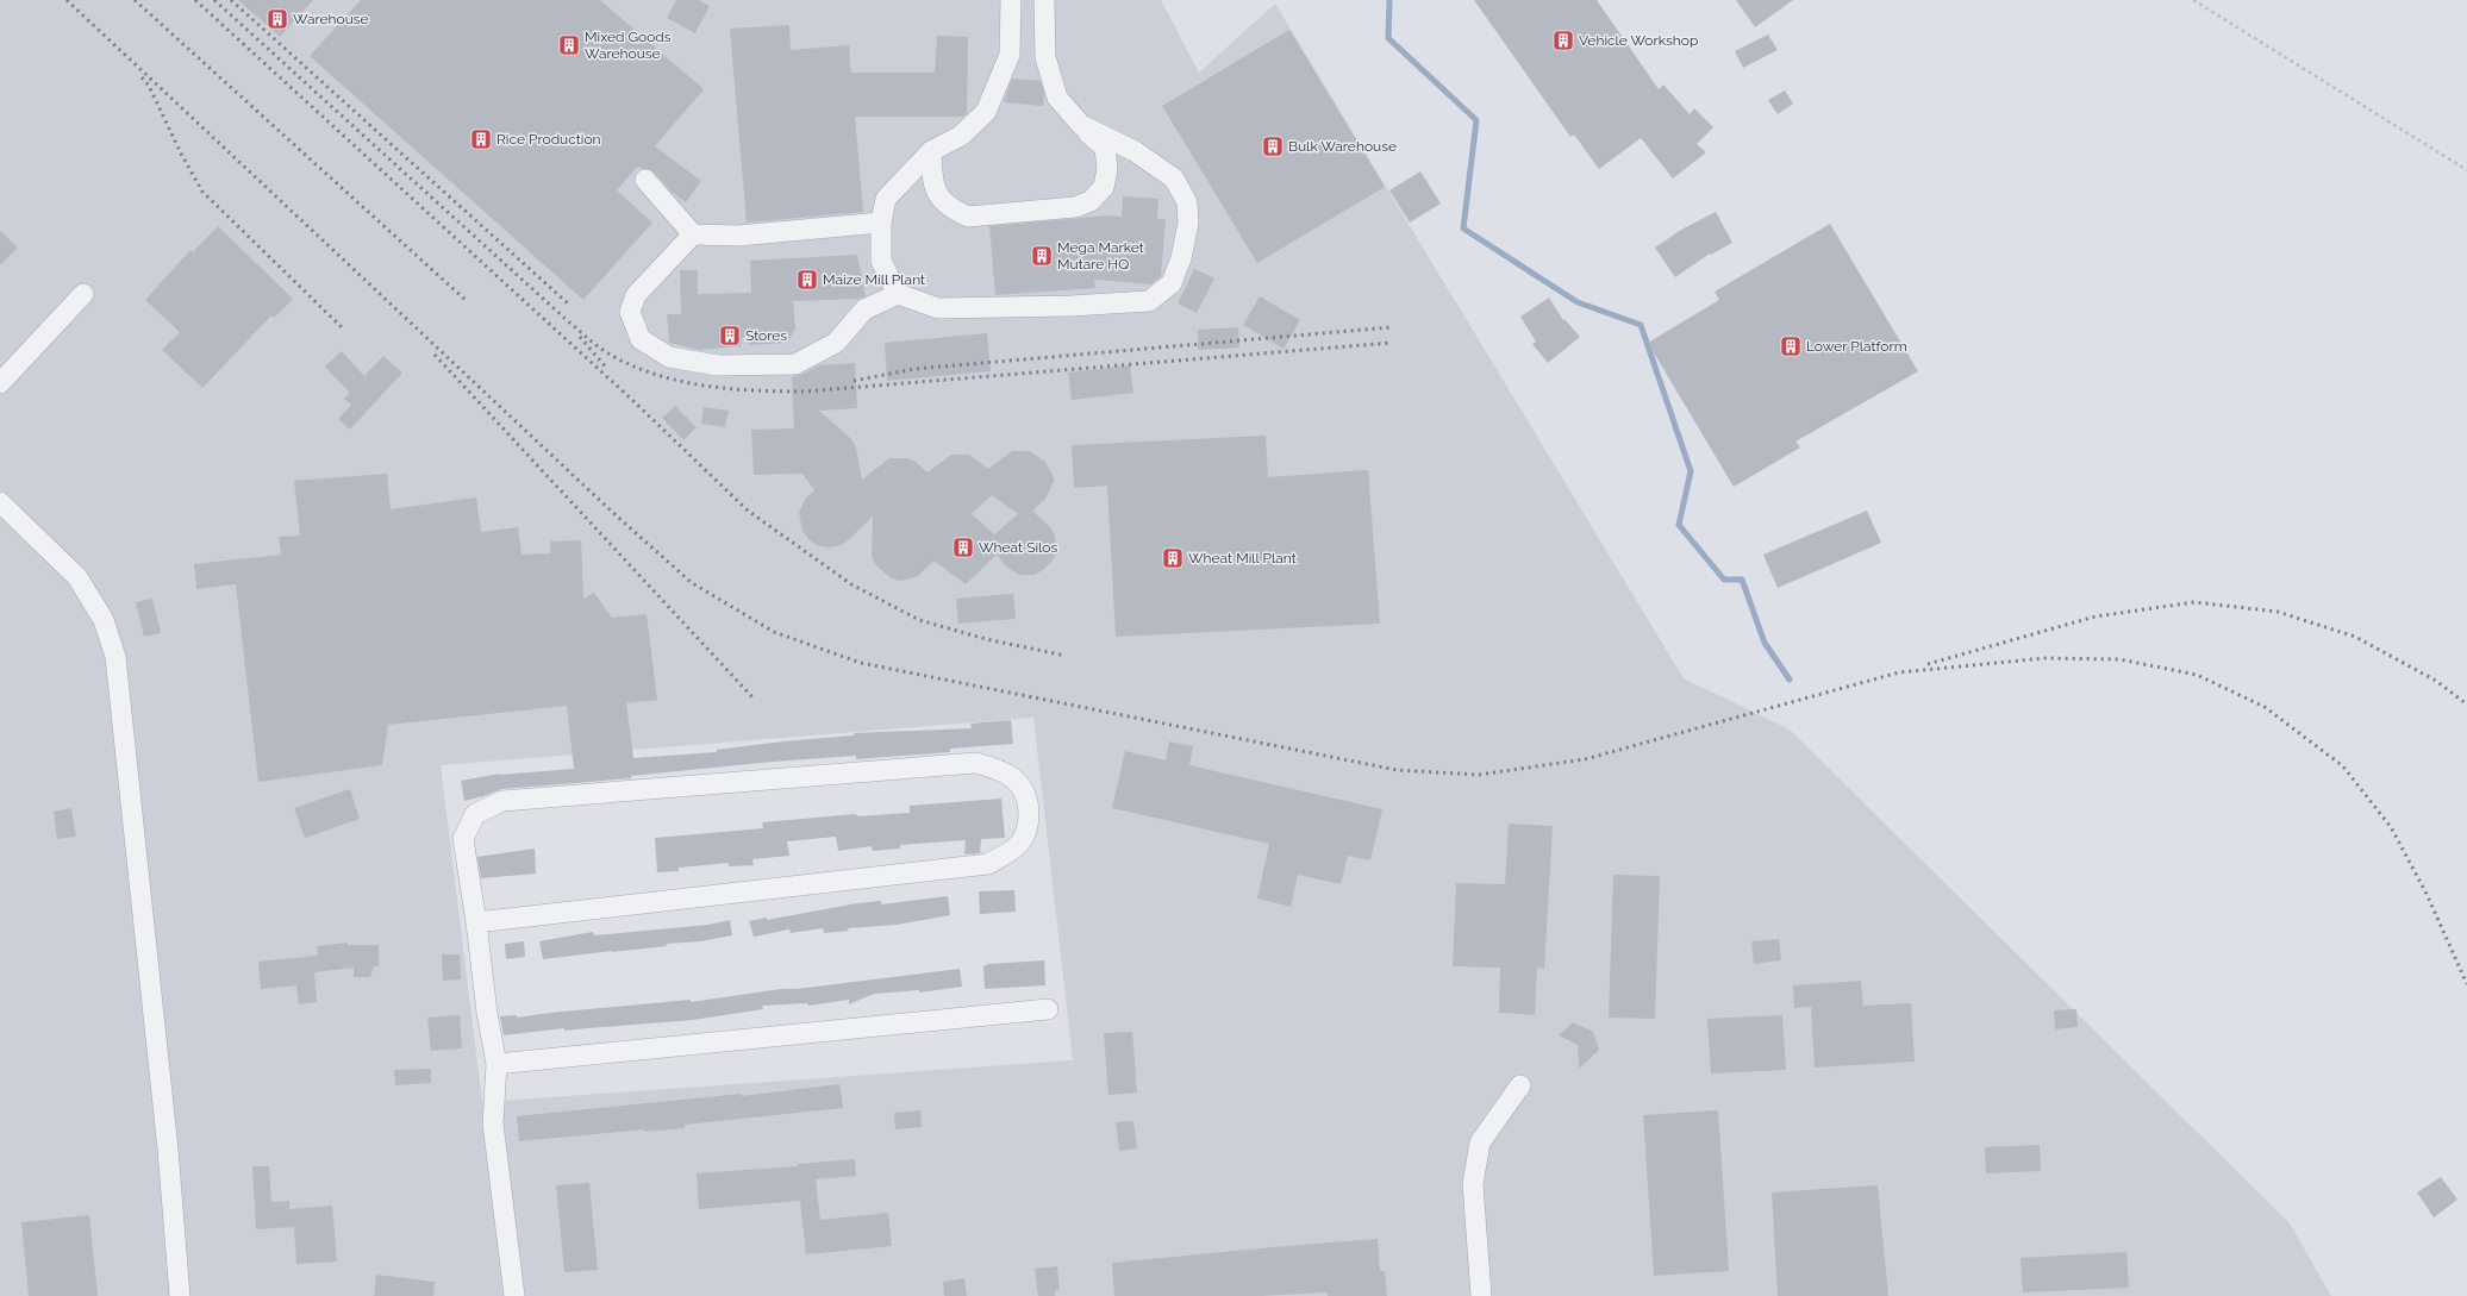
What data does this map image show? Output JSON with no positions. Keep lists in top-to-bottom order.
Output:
{
  "places": {
    "building": [
      "Warehouse",
      "Vehicle Workshop",
      "Mixed Goods Warehouse",
      "Rice Production",
      "Bulk Warehouse",
      "Mega Market Mutare HQ",
      "Maize Mill Plant",
      "Stores",
      "Lower Platform",
      "Wheat Silos",
      "Wheat Mill Plant"
    ]
  }
}
